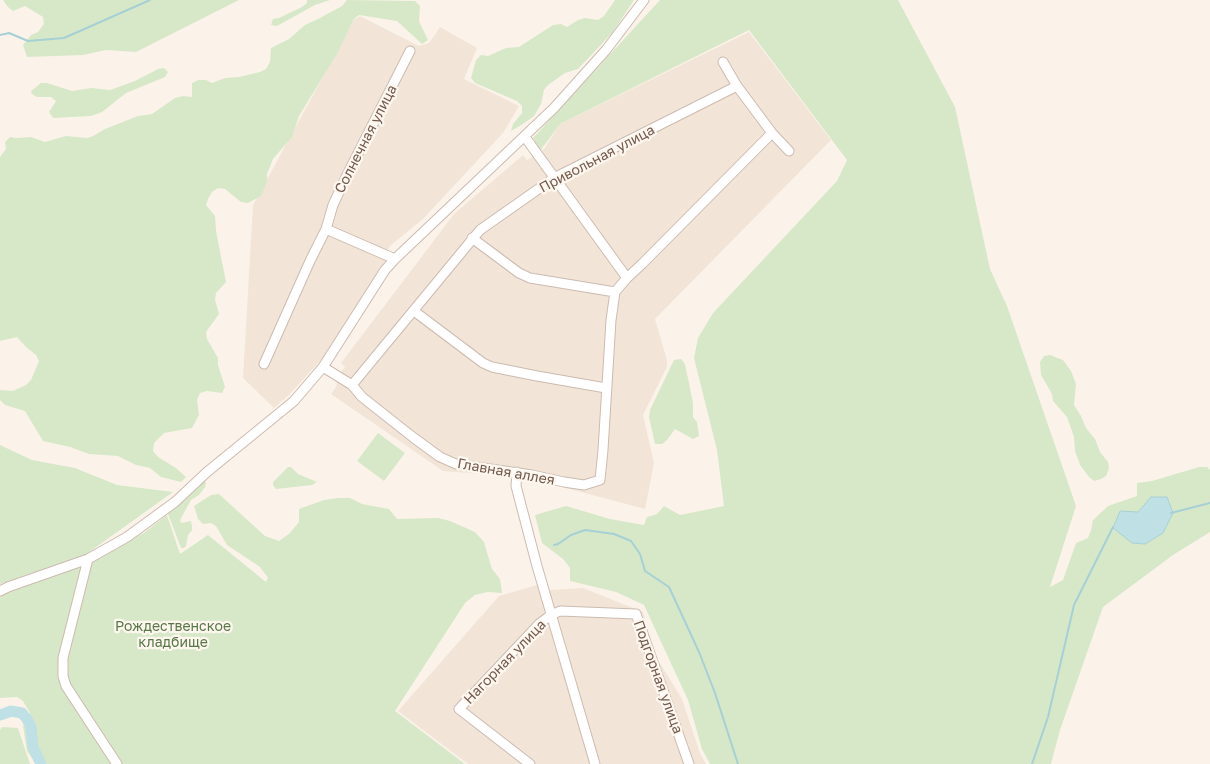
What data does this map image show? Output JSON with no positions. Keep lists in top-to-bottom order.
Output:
{
  "streets": {
    "street": [
      "Солнечная улица",
      "Привольная улица",
      "Главная аллея",
      "Нагорная улица",
      "Подгорная улица"
    ]
  },
  "crossings": [
    ["Привольная улица", "Главная аллея"],
    ["Нагорная улица", "Подгорная улица"]
  ],
  "parks": ["Рождественское кладбище"]
}
